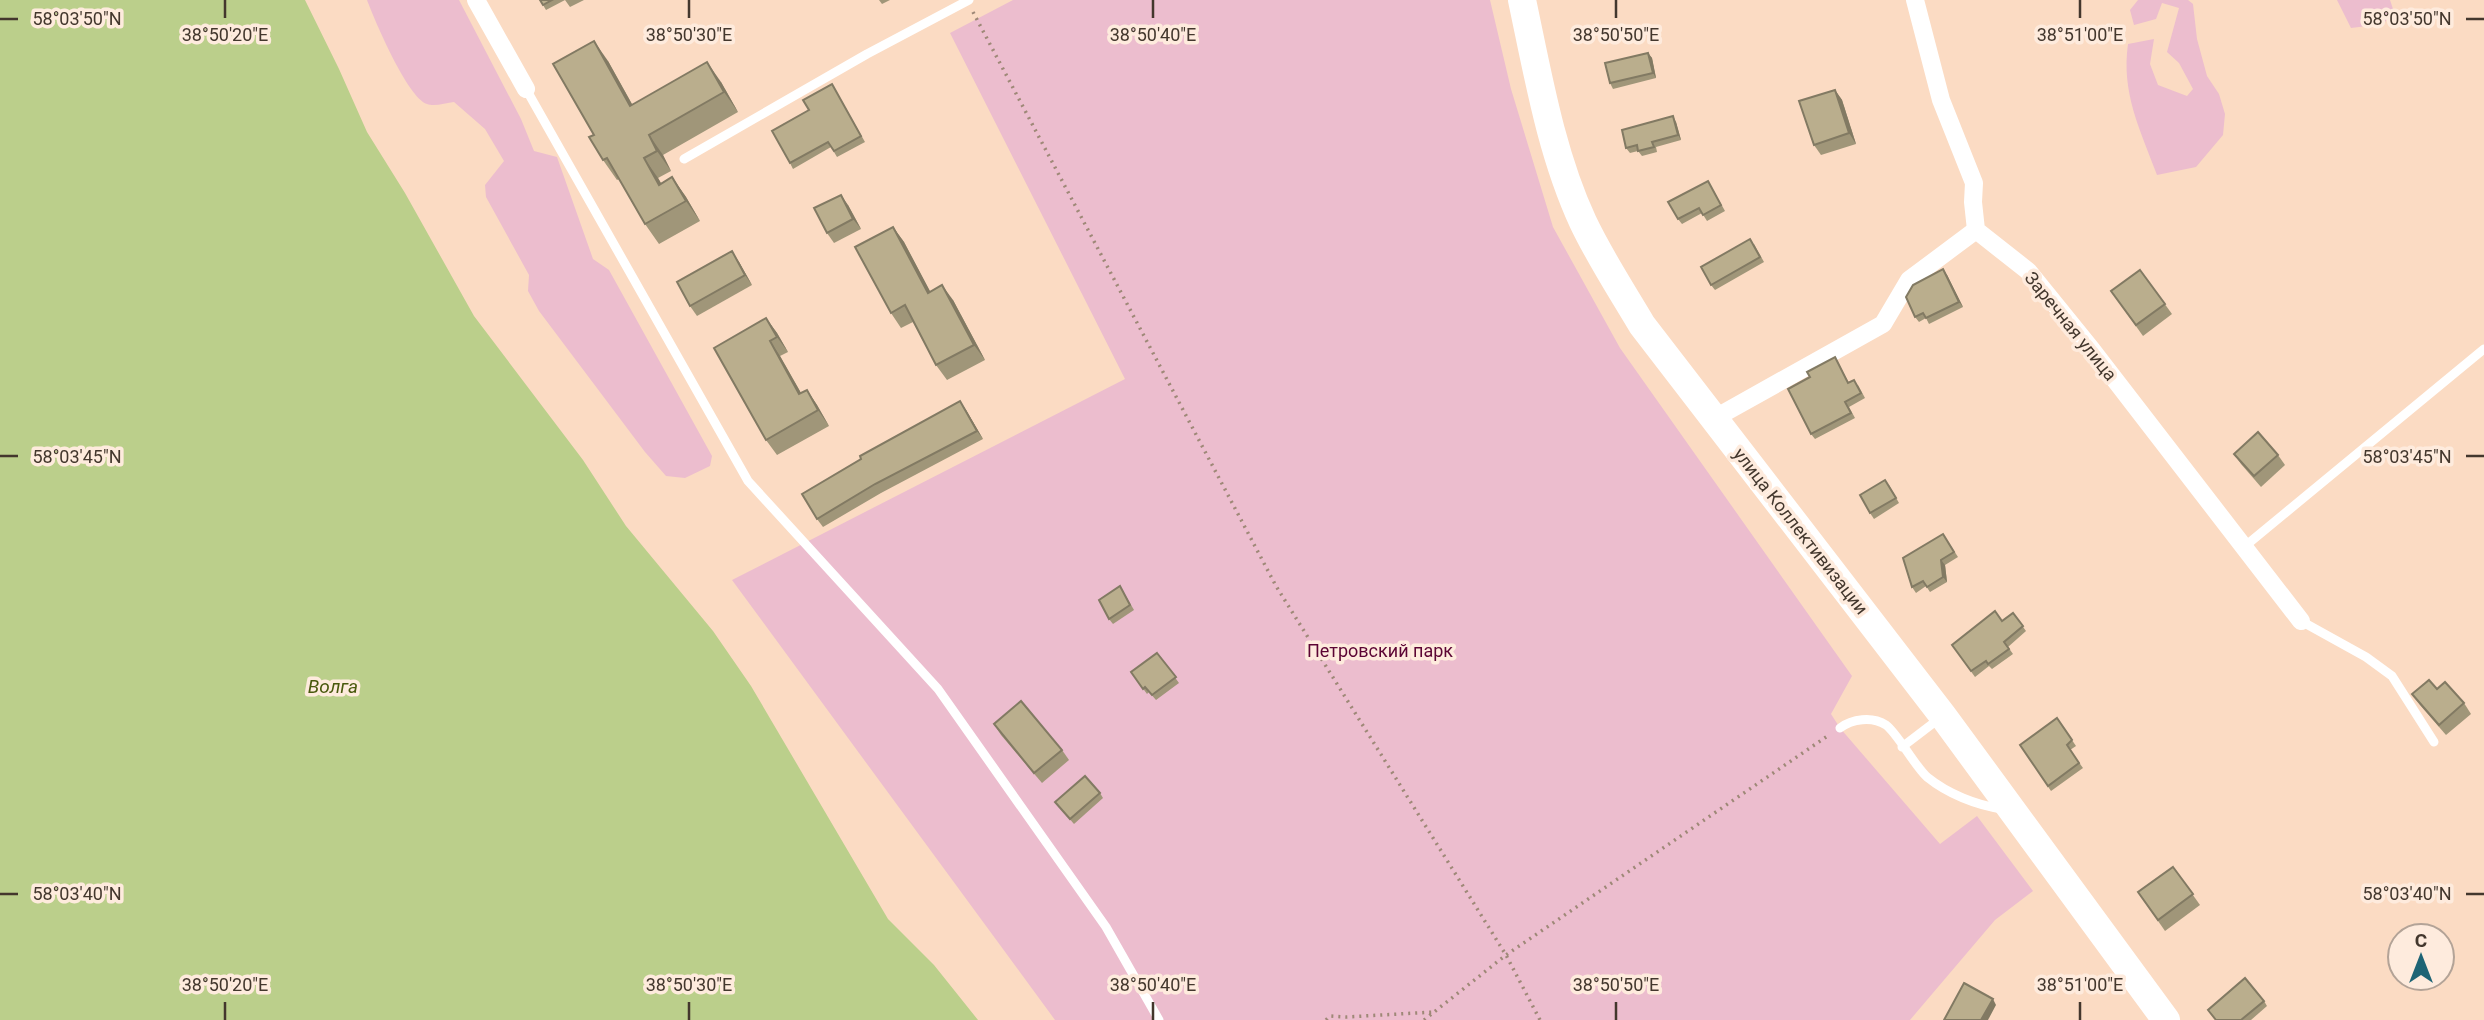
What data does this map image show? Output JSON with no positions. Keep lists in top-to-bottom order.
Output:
{
  "streets": {
    "main road": ["улица Коллективизации"],
    "street": ["Заречная улица"]
  },
  "water": ["Волга"],
  "parks": ["Петровский парк"],
  "north": "top",
  "coordinates": [
    "58°03'50\"N",
    "38°50'20\"E",
    "38°50'30\"E",
    "38°50'40\"E",
    "38°50'50\"E",
    "38°51'00\"E",
    "58°03'45\"N",
    "58°03'40\"N"
  ]
}
